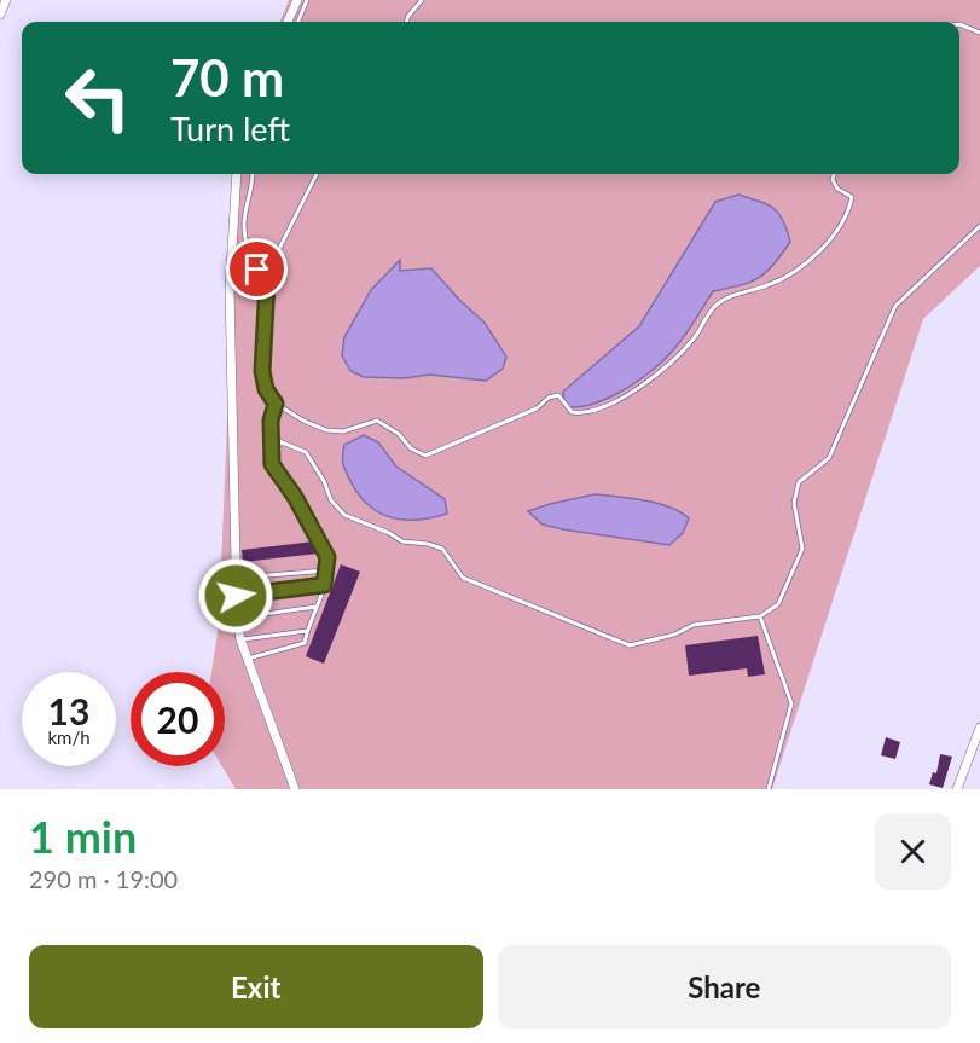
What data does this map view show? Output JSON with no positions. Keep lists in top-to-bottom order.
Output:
{
  "page": {
    "turn": ["70 m", "Turn left"],
    "speed": "13 km/h",
    "limit": "20",
    "heading": ["1 min", "290 m · 19:00"],
    "buttons": ["Exit", "Share"]
  }
}
